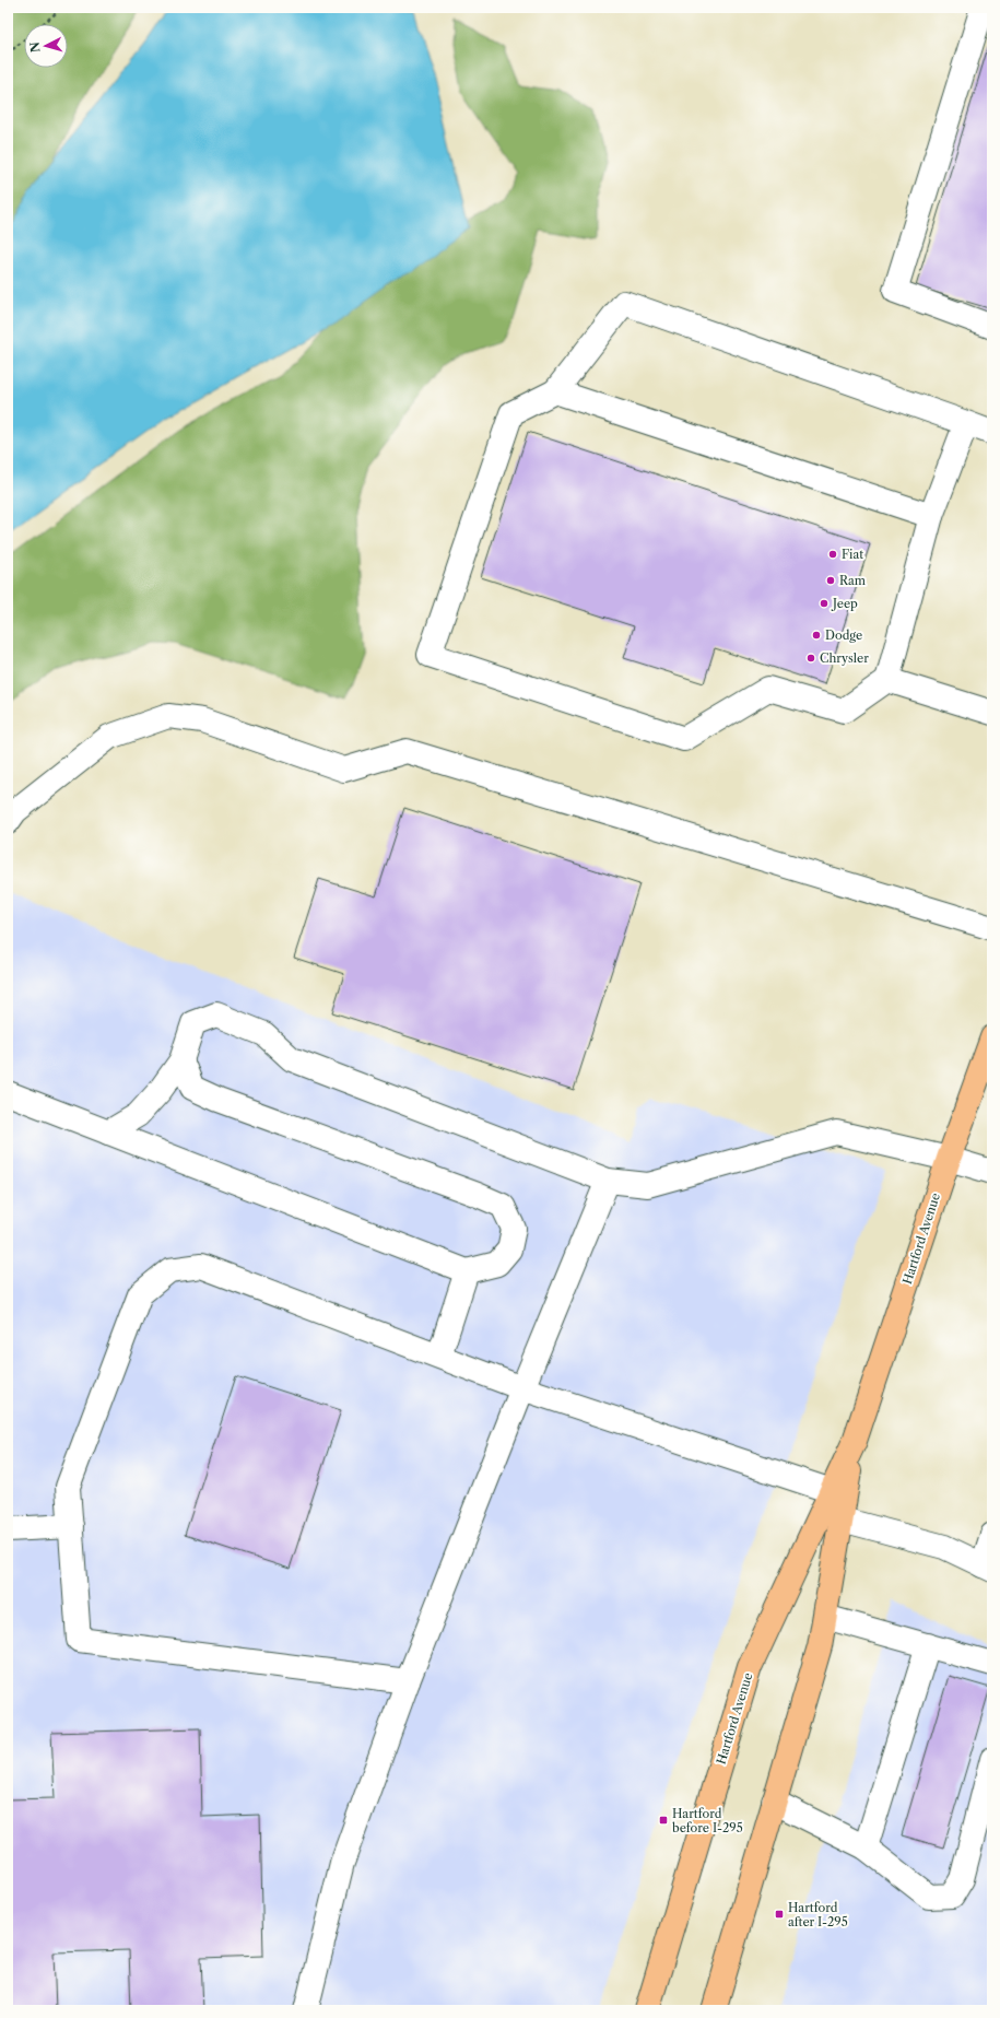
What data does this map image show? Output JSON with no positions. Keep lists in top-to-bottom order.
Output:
{
  "streets": {
    "main road": ["Hartford Avenue"]
  },
  "places": {
    "other": [
      "Fiat",
      "Ram",
      "Jeep",
      "Dodge",
      "Chrysler"
    ],
    "transit": ["Hartford before I-295", "Hartford after I-295"]
  },
  "north": "left"
}
